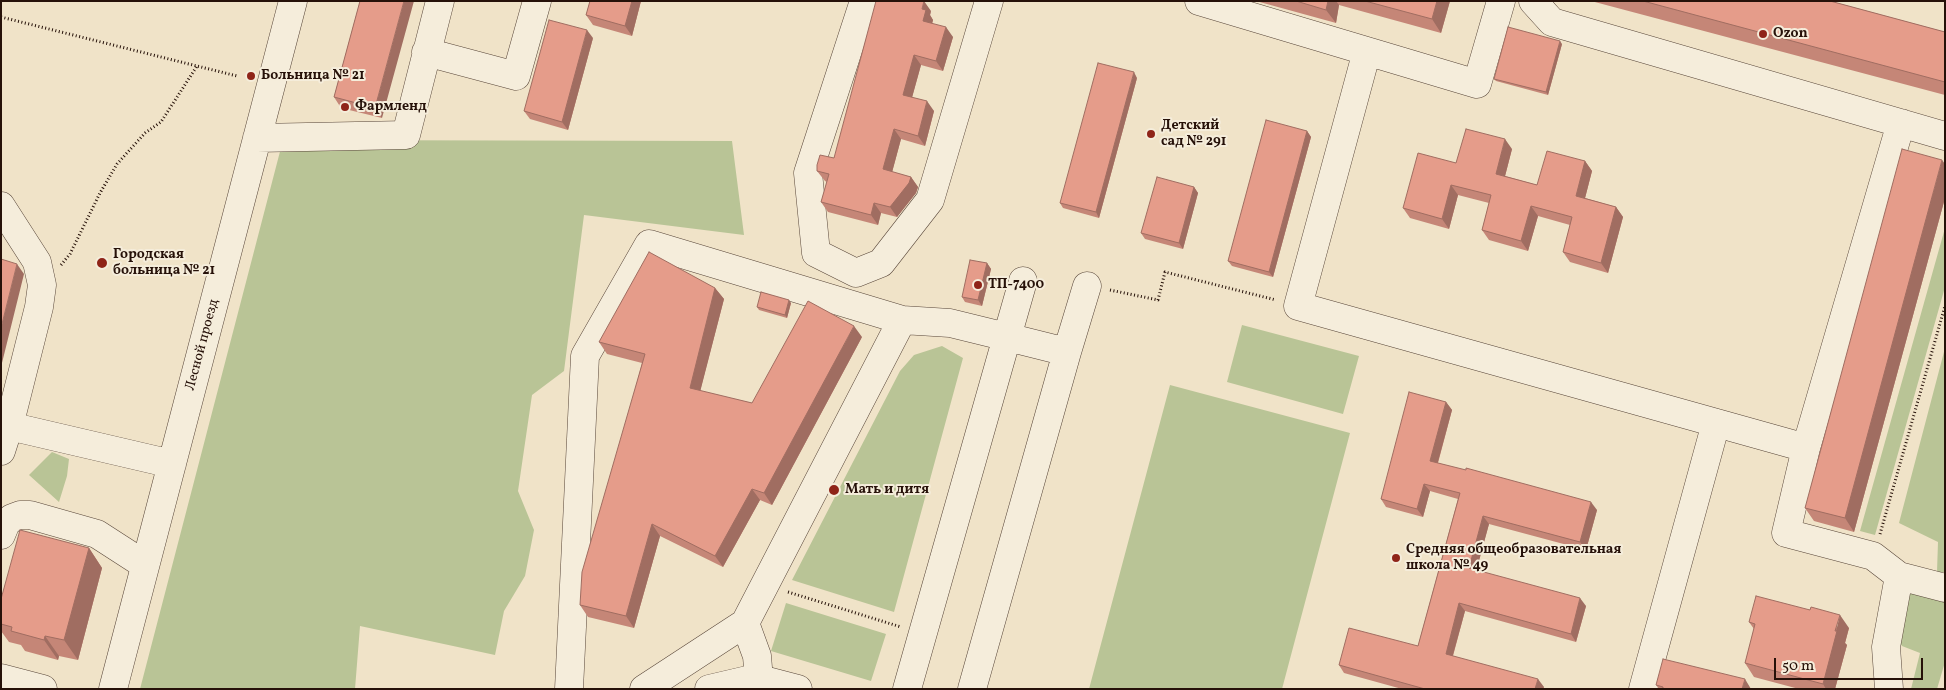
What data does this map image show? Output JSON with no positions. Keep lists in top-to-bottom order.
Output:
{
  "streets": {
    "street": ["Лесной проезд"]
  },
  "places": [
    "Ozon",
    "Больница № 21",
    "Фармленд",
    "Детский сад № 291",
    "Городская больница № 21",
    "ТП-7400",
    "Мать и дитя",
    "Средняя общеобразовательная школа № 49"
  ],
  "scale_bar": "50 m"
}
